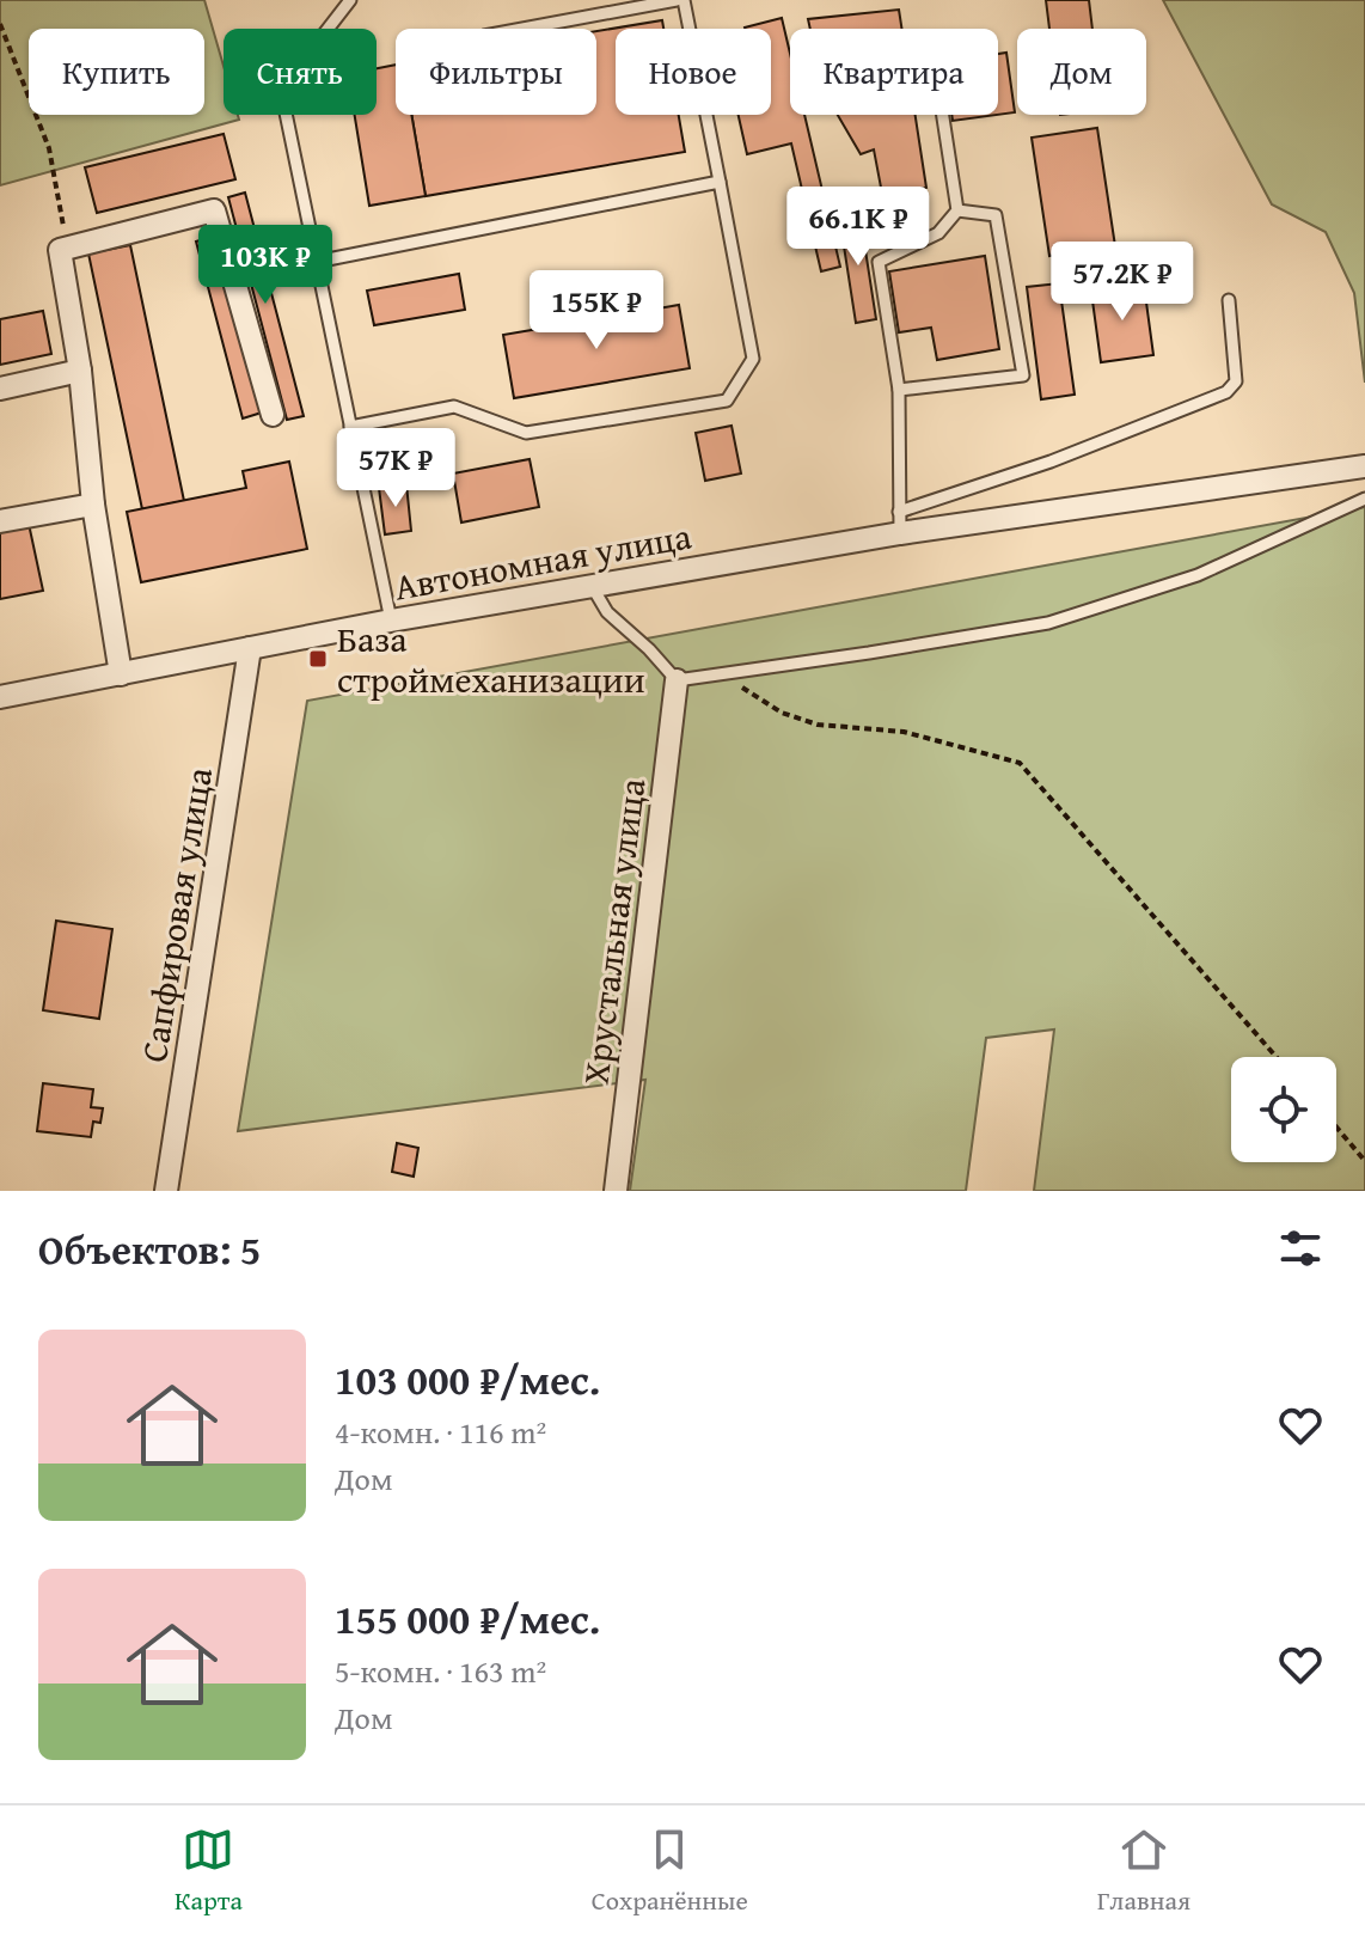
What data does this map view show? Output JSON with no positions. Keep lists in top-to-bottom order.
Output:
{
  "streets": {
    "street": ["Автономная улица", "Сапфировая улица", "Хрустальная улица"]
  },
  "crossings": [
    ["Автономная улица", "Сапфировая улица"]
  ],
  "places": {
    "transit": ["База строймеханизации"]
  },
  "page": {
    "chip": [
      "Купить",
      "Снять",
      "Фильтры",
      "Новое",
      "Квартира",
      "Дом"
    ],
    "price": [
      "66.1K ₽",
      "103K ₽",
      "57.2K ₽",
      "155K ₽",
      "57K ₽"
    ],
    "heading": "Объектов: 5",
    "list": [
      {
        "name": "103 000 ₽/мес.",
        "note": "4-комн. · 116 m² · Дом"
      },
      {
        "name": "155 000 ₽/мес.",
        "note": "5-комн. · 163 m² · Дом"
      }
    ],
    "tabs": ["Карта", "Сохранённые", "Главная"]
  }
}
